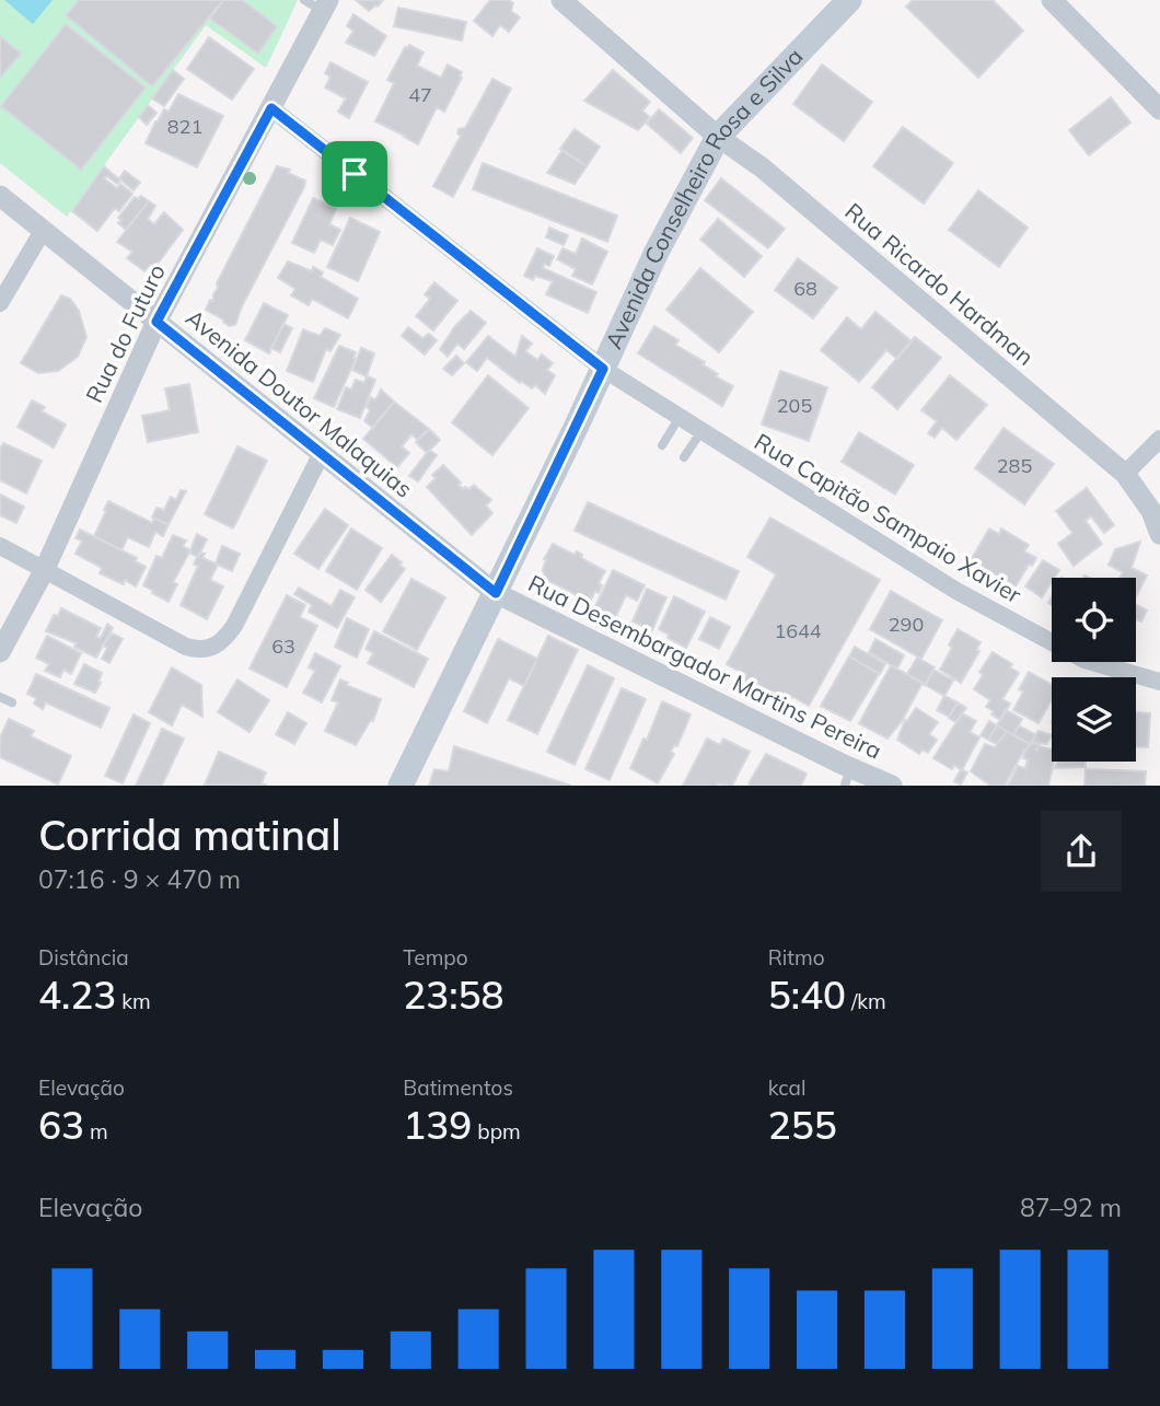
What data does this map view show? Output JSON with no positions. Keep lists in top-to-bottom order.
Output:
{
  "streets": {
    "main road": ["Avenida Conselheiro Rosa e Silva"],
    "street": [
      "Rua Ricardo Hardman",
      "Rua do Futuro",
      "Avenida Doutor Malaquias",
      "Rua Capitão Sampaio Xavier",
      "Rua Desembargador Martins Pereira"
    ]
  },
  "crossings": [
    ["Avenida Conselheiro Rosa e Silva", "Rua Ricardo Hardman"],
    ["Avenida Conselheiro Rosa e Silva", "Avenida Doutor Malaquias"],
    ["Avenida Conselheiro Rosa e Silva", "Rua Capitão Sampaio Xavier"],
    ["Avenida Conselheiro Rosa e Silva", "Rua Desembargador Martins Pereira"],
    ["Rua do Futuro", "Avenida Doutor Malaquias"],
    ["Rua do Futuro", "Rua Capitão Sampaio Xavier"],
    ["Avenida Doutor Malaquias", "Rua Desembargador Martins Pereira"]
  ],
  "house_numbers": [
    "47",
    "821",
    "68",
    "205",
    "285",
    "290",
    "1644",
    "63"
  ],
  "page": {
    "heading": ["Corrida matinal", "07:16 · 9 × 470 m"],
    "stats": [
      ["Distância", "4.23 km"],
      ["Tempo", "23:58"],
      ["Ritmo", "5:40 /km"],
      ["Elevação", "63 m"],
      ["Batimentos", "139 bpm"],
      ["kcal", "255"]
    ],
    "chart": ["Elevação", "87–92 m"]
  }
}
